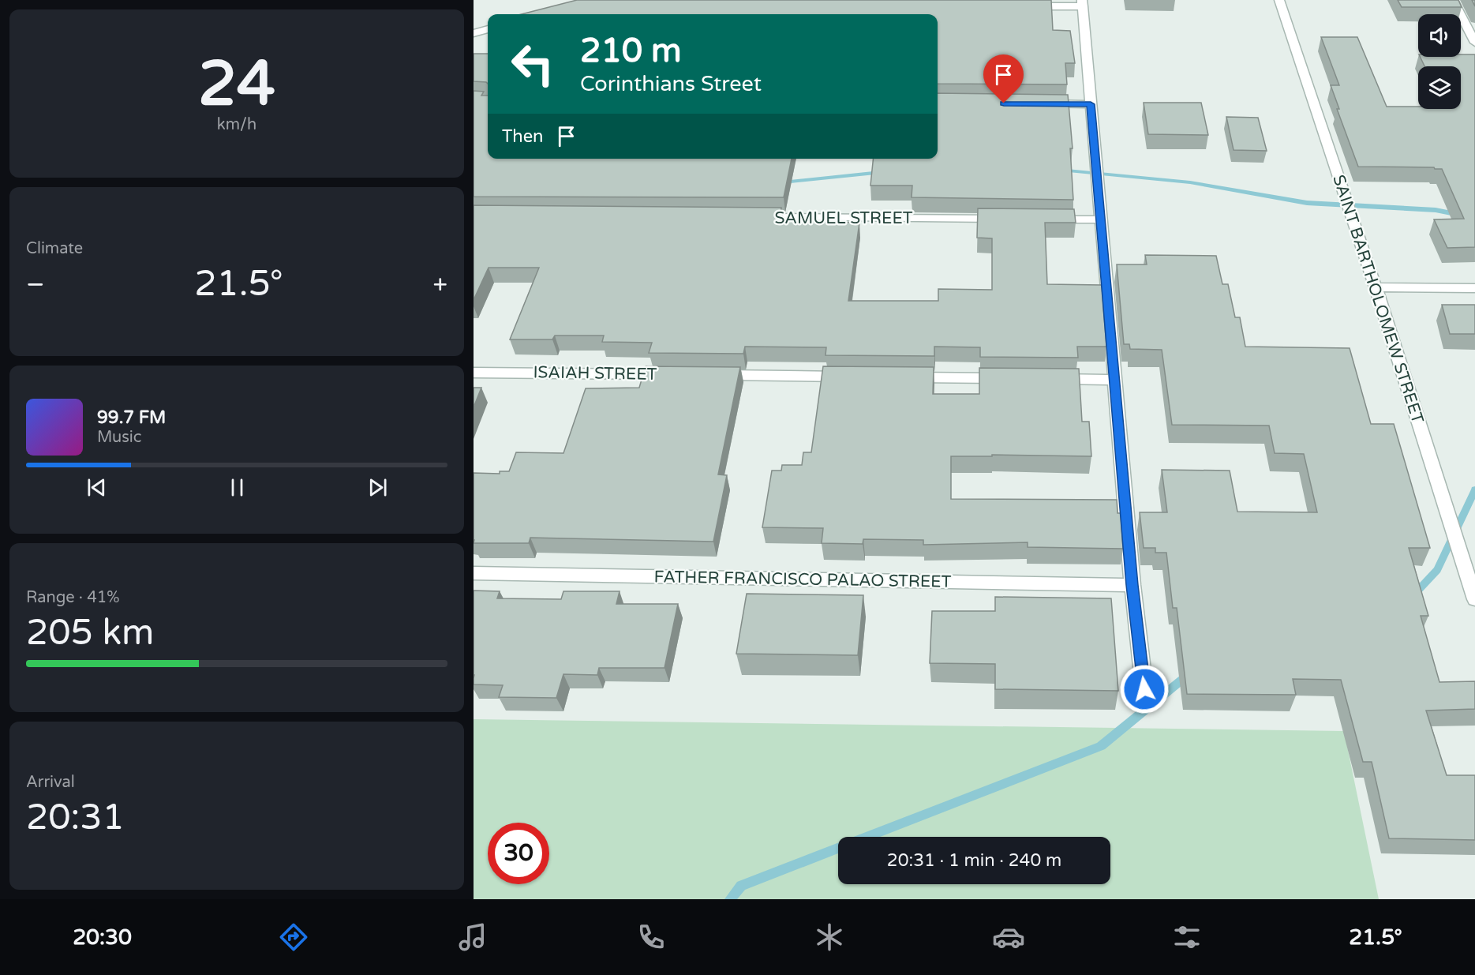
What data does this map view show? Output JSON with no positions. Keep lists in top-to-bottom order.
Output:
{
  "streets": {
    "street": [
      "SAMUEL STREET",
      "SAINT BARTHOLOMEW STREET",
      "ISAIAH STREET",
      "FATHER FRANCISCO PALAO STREET"
    ]
  },
  "page": {
    "tile": [
      ["24", "km/h"],
      "Climate",
      ["Range · 41%", "205 km"],
      ["Arrival", "20:31"]
    ],
    "turn": ["210 m", "Corinthians Street"],
    "then": "Then",
    "heat": ["−", "21.5°", "+"],
    "song": ["99.7 FM", "Music"],
    "limit": "30",
    "trip": "20:31 · 1 min · 240 m",
    "tabs": ["20:30", "21.5°"]
  }
}
